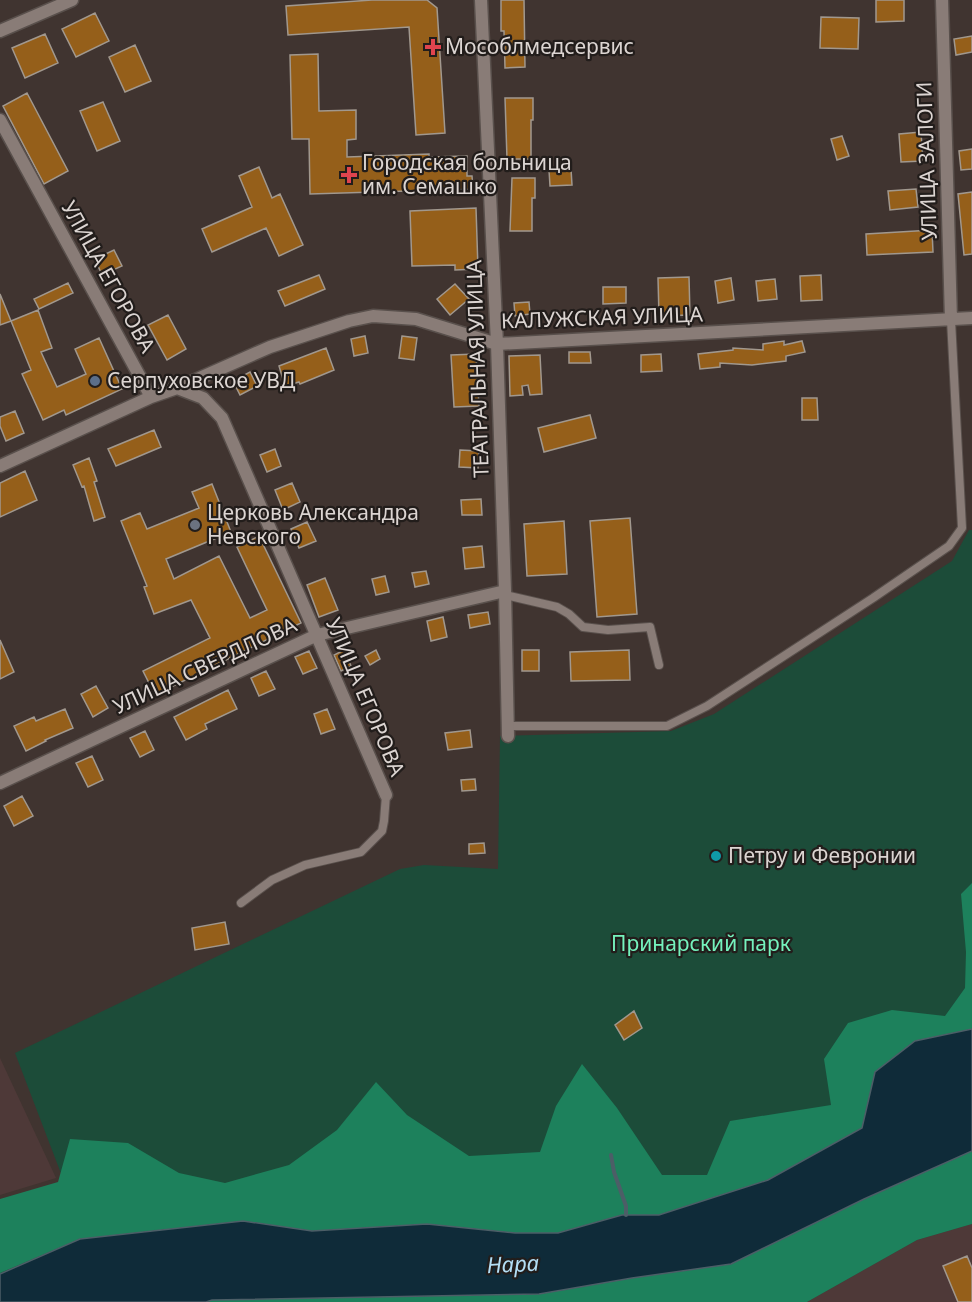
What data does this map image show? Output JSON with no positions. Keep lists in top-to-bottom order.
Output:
{
  "streets": {
    "street": [
      "УЛИЦА ЗАЛОГИ",
      "УЛИЦА ЕГОРОВА",
      "КАЛУЖСКАЯ УЛИЦА",
      "ТЕАТРАЛЬНАЯ УЛИЦА",
      "УЛИЦА СВЕРДЛОВА"
    ]
  },
  "crossings": [
    ["УЛИЦА ЗАЛОГИ", "КАЛУЖСКАЯ УЛИЦА"],
    ["УЛИЦА ЕГОРОВА", "КАЛУЖСКАЯ УЛИЦА"],
    ["УЛИЦА ЕГОРОВА", "УЛИЦА СВЕРДЛОВА"],
    ["КАЛУЖСКАЯ УЛИЦА", "ТЕАТРАЛЬНАЯ УЛИЦА"],
    ["ТЕАТРАЛЬНАЯ УЛИЦА", "УЛИЦА СВЕРДЛОВА"]
  ],
  "water": ["Нара"],
  "parks": ["Принарский парк"],
  "places": {
    "health": ["Мособлмедсервис", "Городская больница им. Семашко"],
    "other": ["Серпуховское УВД", "Церковь Александра Невского", "Петру и Февронии"]
  }
}
